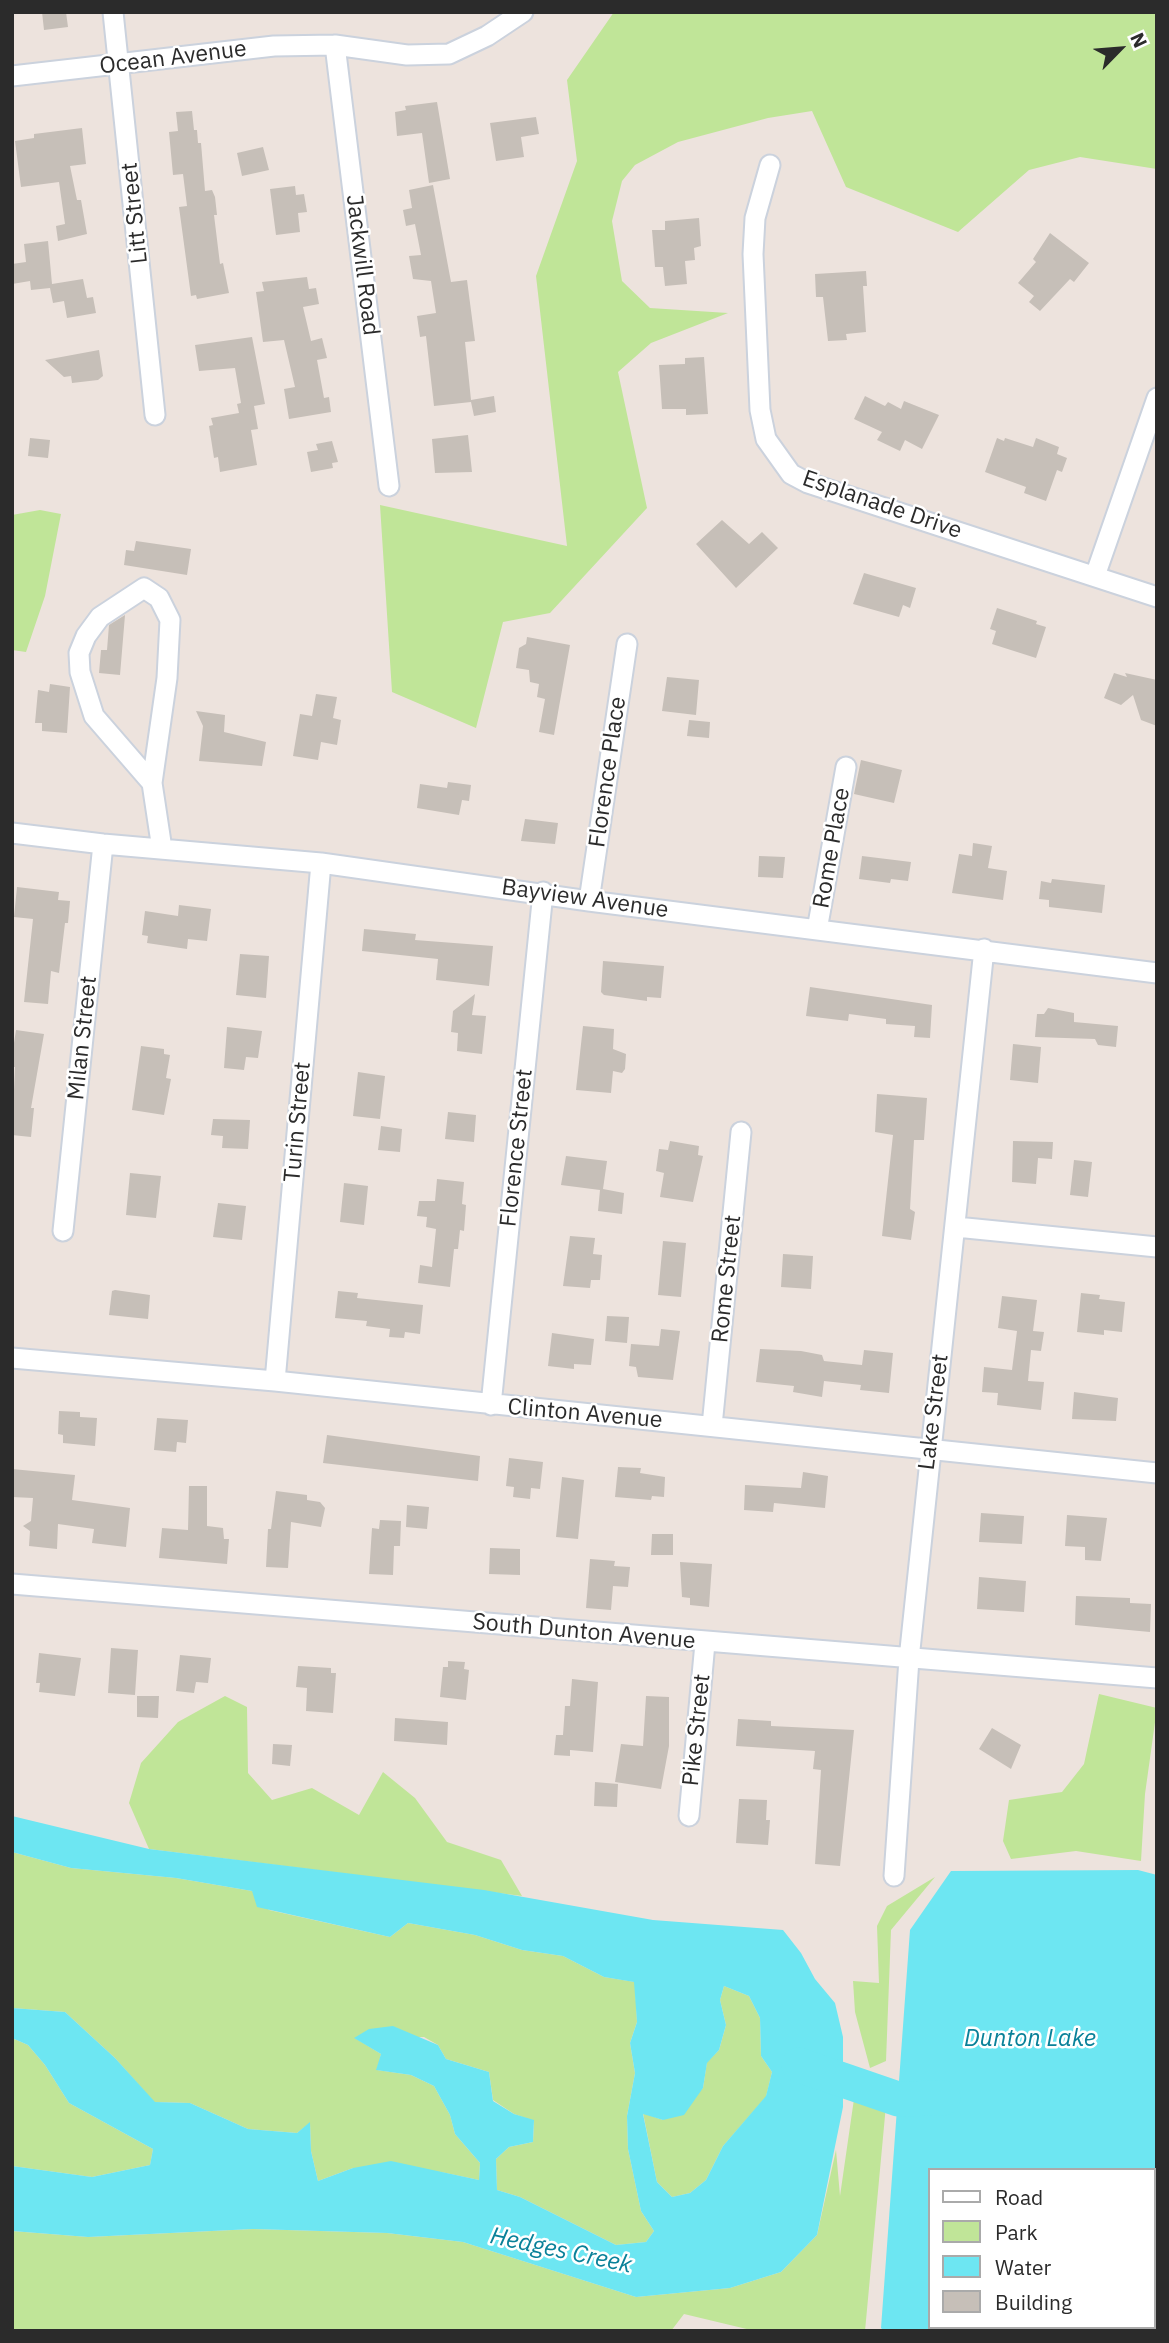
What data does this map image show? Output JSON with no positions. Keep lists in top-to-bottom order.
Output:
{
  "streets": {
    "street": [
      "Ocean Avenue",
      "Litt Street",
      "Jackwill Road",
      "Esplanade Drive",
      "Florence Place",
      "Rome Place",
      "Bayview Avenue",
      "Milan Street",
      "Turin Street",
      "Florence Street",
      "Rome Street",
      "Lake Street",
      "Clinton Avenue",
      "South Dunton Avenue",
      "Pike Street"
    ]
  },
  "crossings": [
    ["Ocean Avenue", "Litt Street"],
    ["Ocean Avenue", "Jackwill Road"],
    ["Florence Place", "Bayview Avenue"],
    ["Rome Place", "Bayview Avenue"],
    ["Bayview Avenue", "Milan Street"],
    ["Bayview Avenue", "Turin Street"],
    ["Bayview Avenue", "Florence Street"],
    ["Bayview Avenue", "Lake Street"],
    ["Turin Street", "Clinton Avenue"],
    ["Florence Street", "Clinton Avenue"],
    ["Rome Street", "Clinton Avenue"],
    ["Lake Street", "Clinton Avenue"],
    ["Lake Street", "South Dunton Avenue"],
    ["South Dunton Avenue", "Pike Street"]
  ],
  "water": ["Dunton Lake", "Hedges Creek"],
  "legend": [
    "Road",
    "Park",
    "Water",
    "Building"
  ],
  "north": "top right"
}
